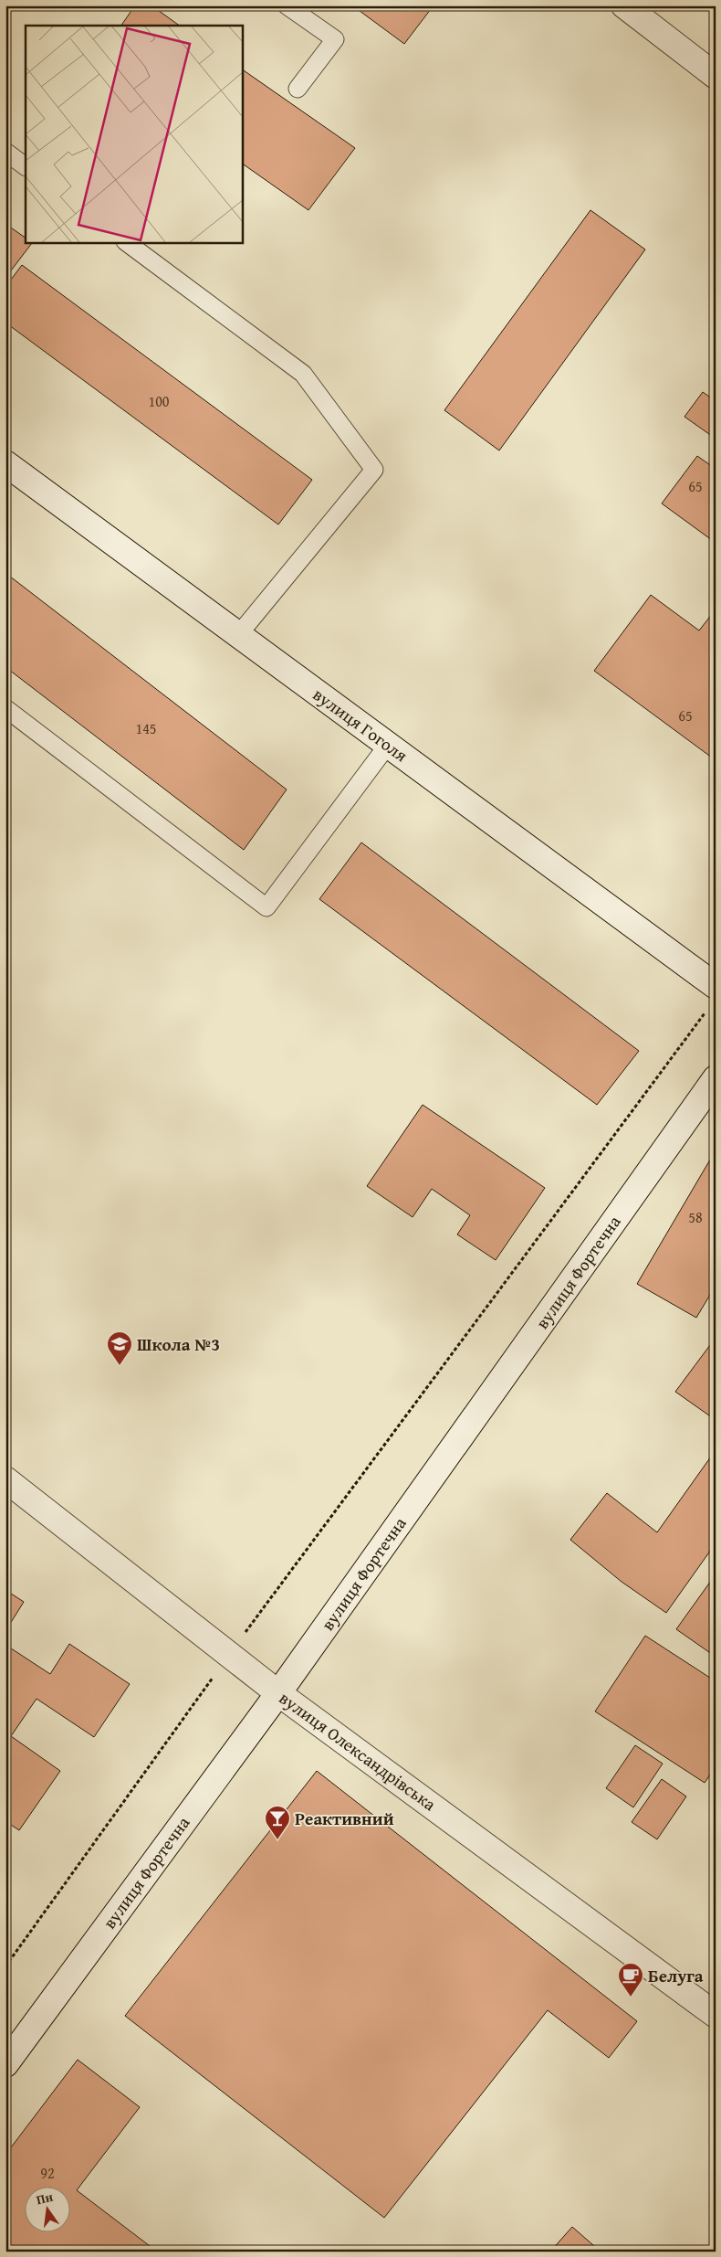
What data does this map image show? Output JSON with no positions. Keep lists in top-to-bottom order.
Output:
{
  "streets": {
    "street": ["вулиця Гоголя", "вулиця Фортечна", "вулиця Олександрівська"]
  },
  "crossings": [
    ["вулиця Фортечна", "вулиця Олександрівська"]
  ],
  "places": {
    "school or university": ["Школа №3"],
    "bar": ["Реактивний"],
    "cafe": ["Белуга"]
  },
  "house_numbers": [
    "100",
    "65",
    "65",
    "145",
    "58",
    "92"
  ],
  "north": "top"
}
